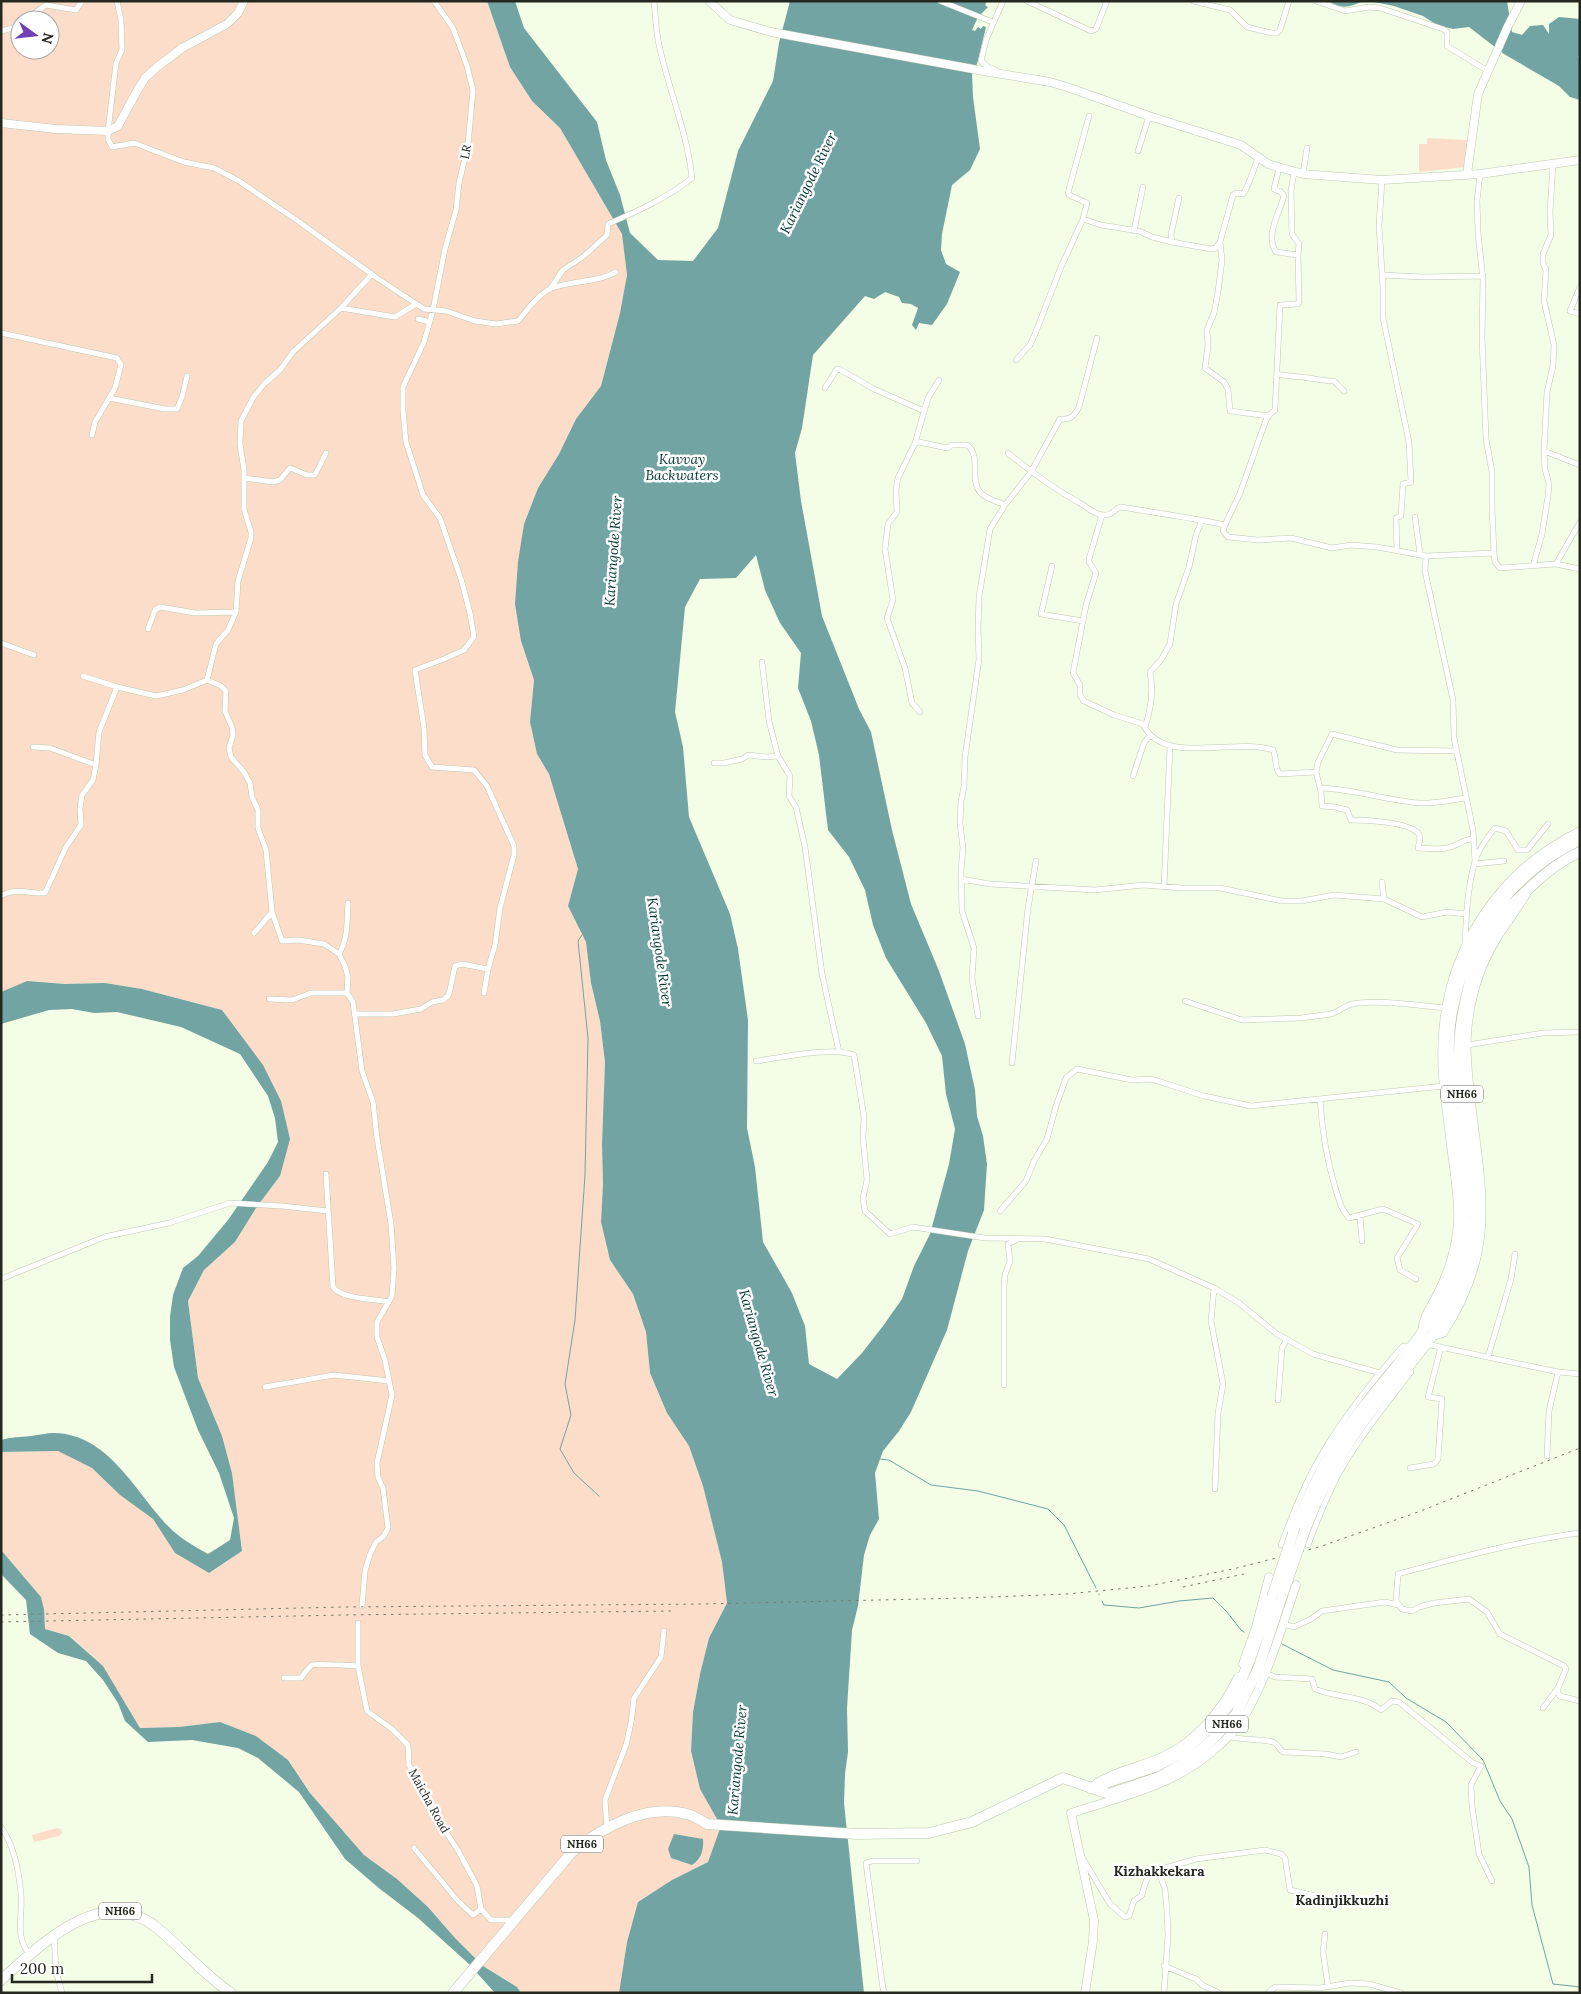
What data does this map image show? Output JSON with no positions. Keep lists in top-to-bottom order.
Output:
{
  "streets": {
    "highway": ["NH66"],
    "street": ["LR", "Maicha Road"]
  },
  "districts": ["Kizhakkekara", "Kadinjikkuzhi"],
  "water": ["Kariangode River", "Kavvay Backwaters"],
  "scale_bar": "200 m",
  "north": "right"
}
